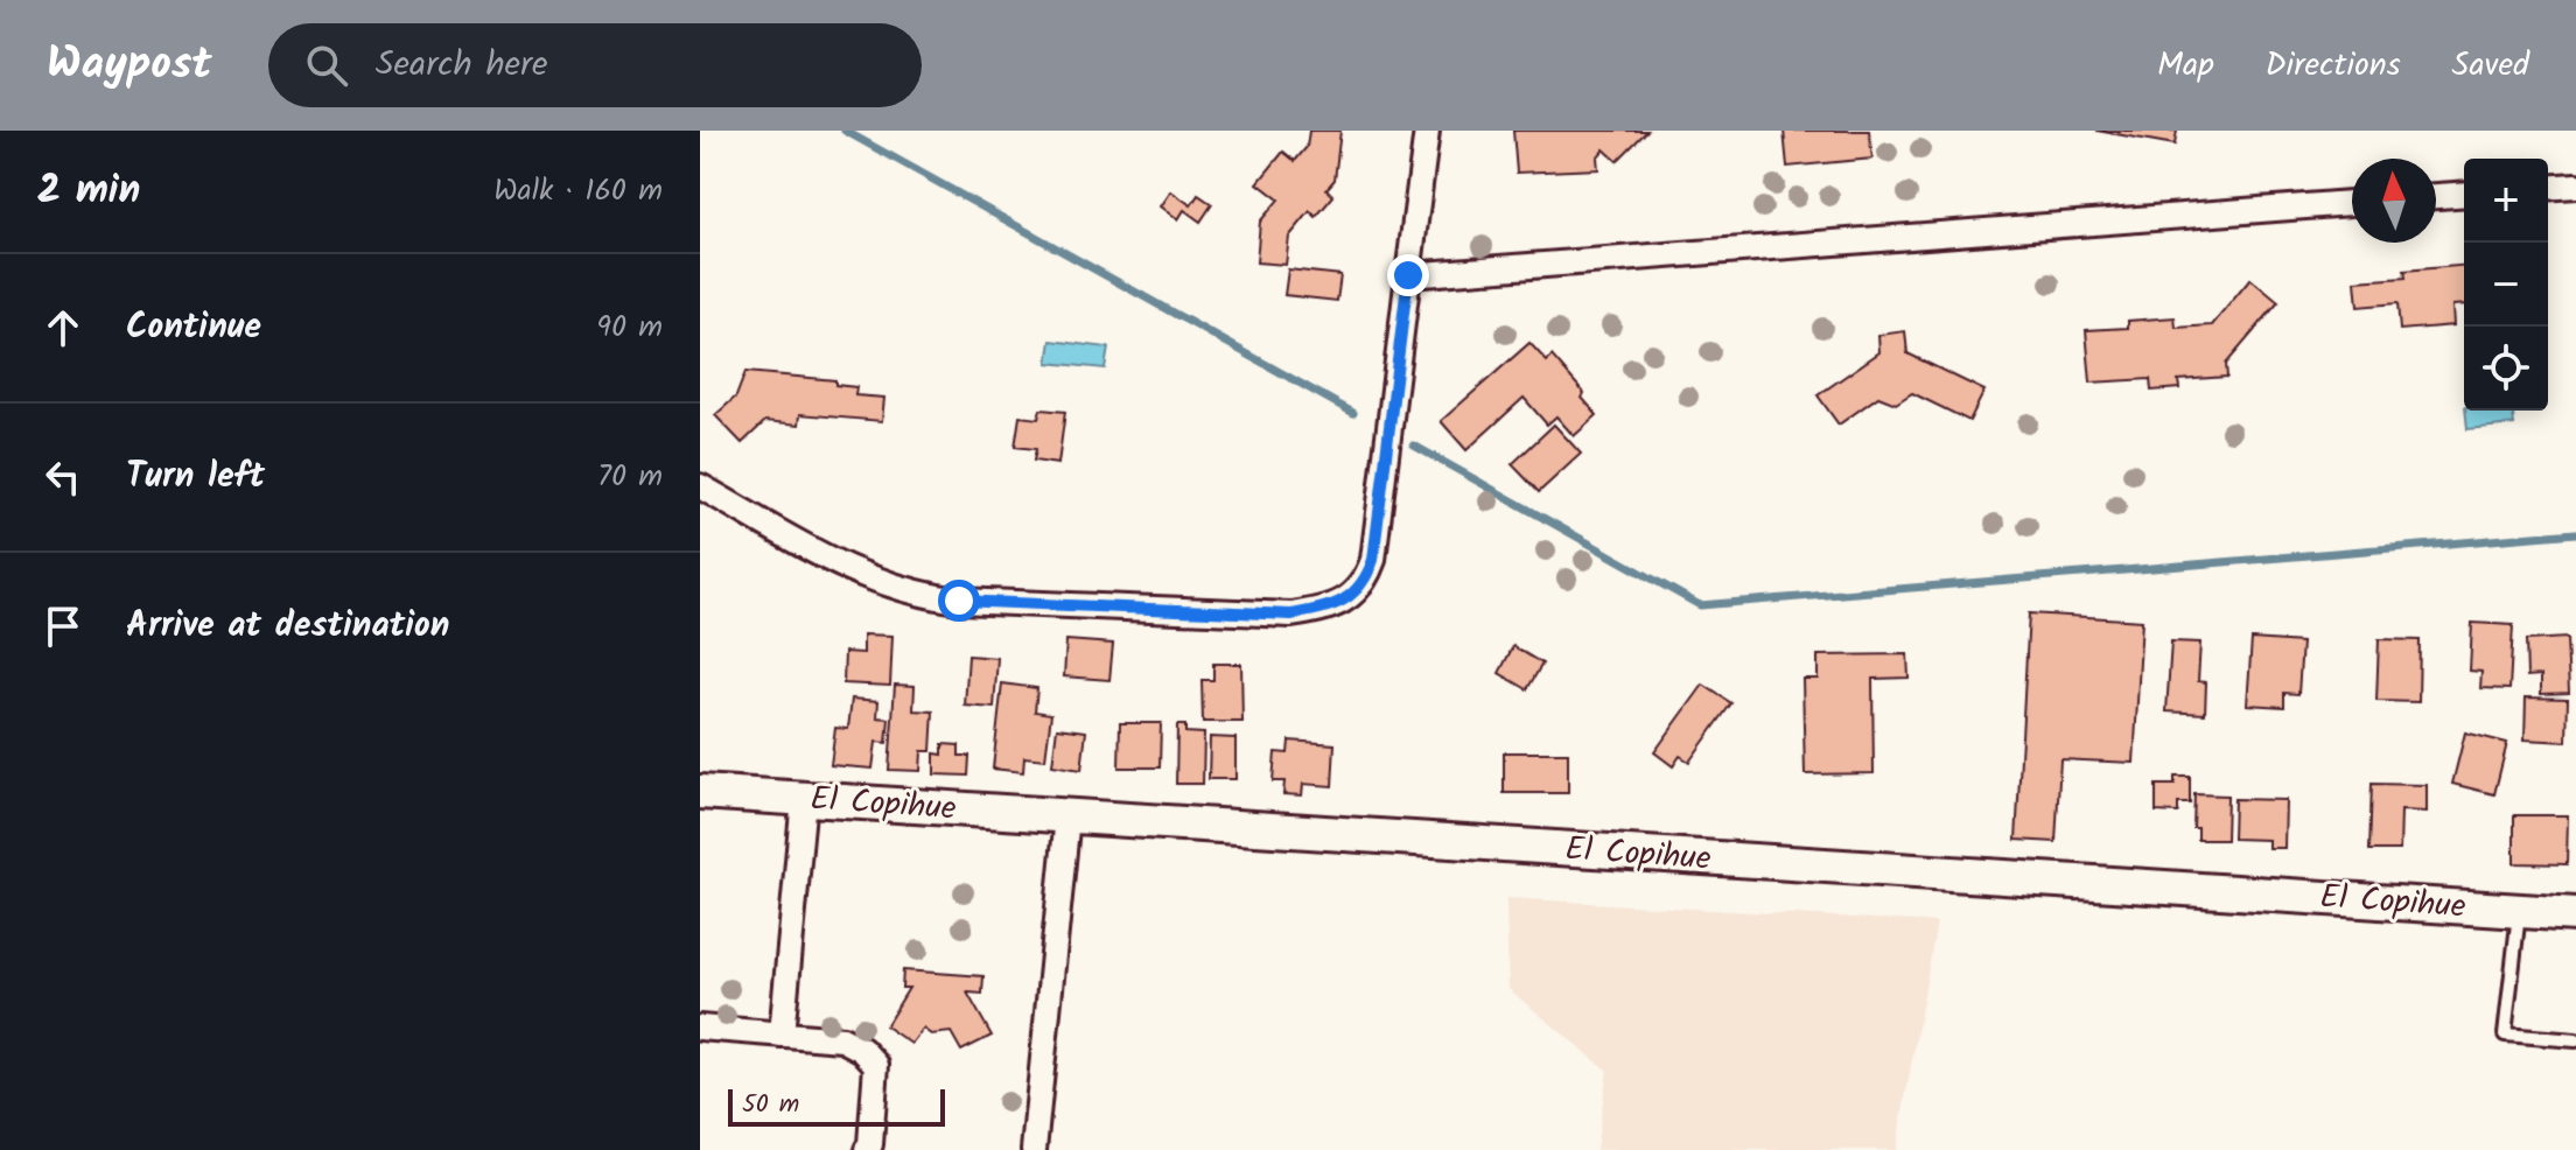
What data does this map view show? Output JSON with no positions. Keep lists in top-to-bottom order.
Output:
{
  "streets": {
    "main road": ["El Copihue"]
  },
  "scale_bar": "50 m",
  "north": "top",
  "page": {
    "header": "Waypost",
    "search": "Search here",
    "nav": ["Map", "Directions", "Saved"],
    "heading": ["2 min", "Walk · 160 m"],
    "map_buttons": ["+", "−"],
    "list": [
      ["Continue", "90 m"],
      ["Turn left", "70 m"],
      "Arrive at destination"
    ],
    "scale": "50 m"
  }
}
